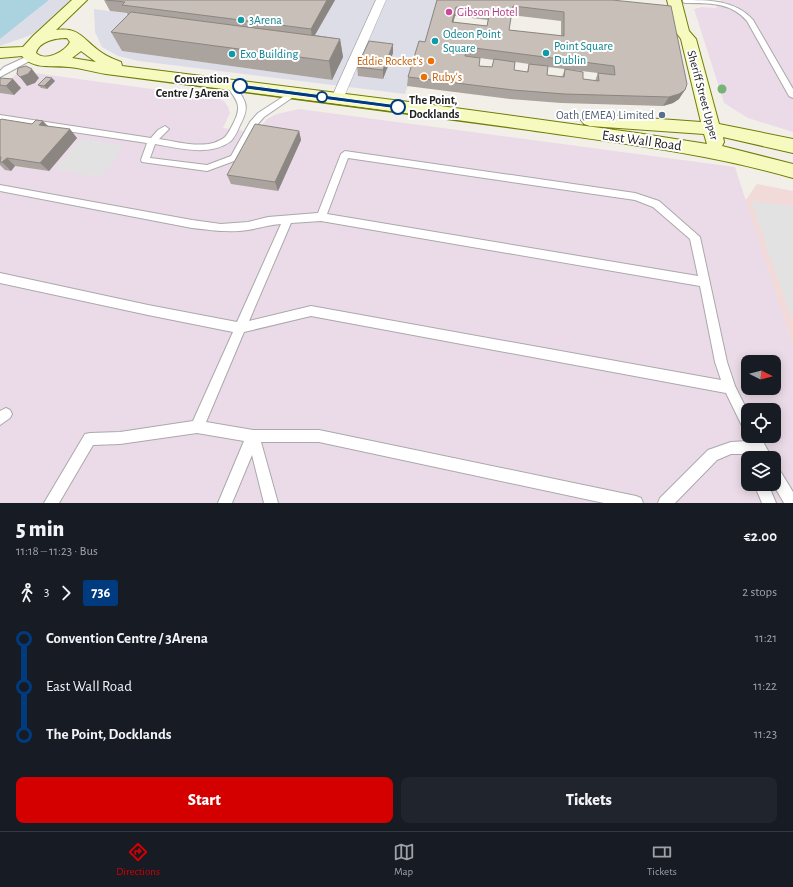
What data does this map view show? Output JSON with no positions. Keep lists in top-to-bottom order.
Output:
{
  "streets": {
    "main road": ["Sheriff Street Upper", "East Wall Road"]
  },
  "crossings": [
    ["Sheriff Street Upper", "East Wall Road"]
  ],
  "places": [
    "Gibson Hotel",
    "3Arena",
    "Odeon Point Square",
    "Point Square Dublin",
    "Exo Building",
    "Eddie Rocket's",
    "Ruby's",
    "Convention Centre / 3Arena",
    "The Point, Docklands",
    "Oath (EMEA) Limited"
  ],
  "lines": ["bus line 736"],
  "north": "right",
  "page": {
    "heading": ["5 min", "11:18 – 11:23 · Bus", "€2.00"],
    "legs": ["3", "736", "2 stops"],
    "list": [
      {
        "name": "Convention Centre / 3Arena",
        "value": "11:21"
      },
      {
        "name": "East Wall Road",
        "value": "11:22"
      },
      {
        "name": "The Point, Docklands",
        "value": "11:23"
      }
    ],
    "buttons": ["Start", "Tickets"],
    "tabs": ["Directions", "Map", "Tickets"]
  }
}
